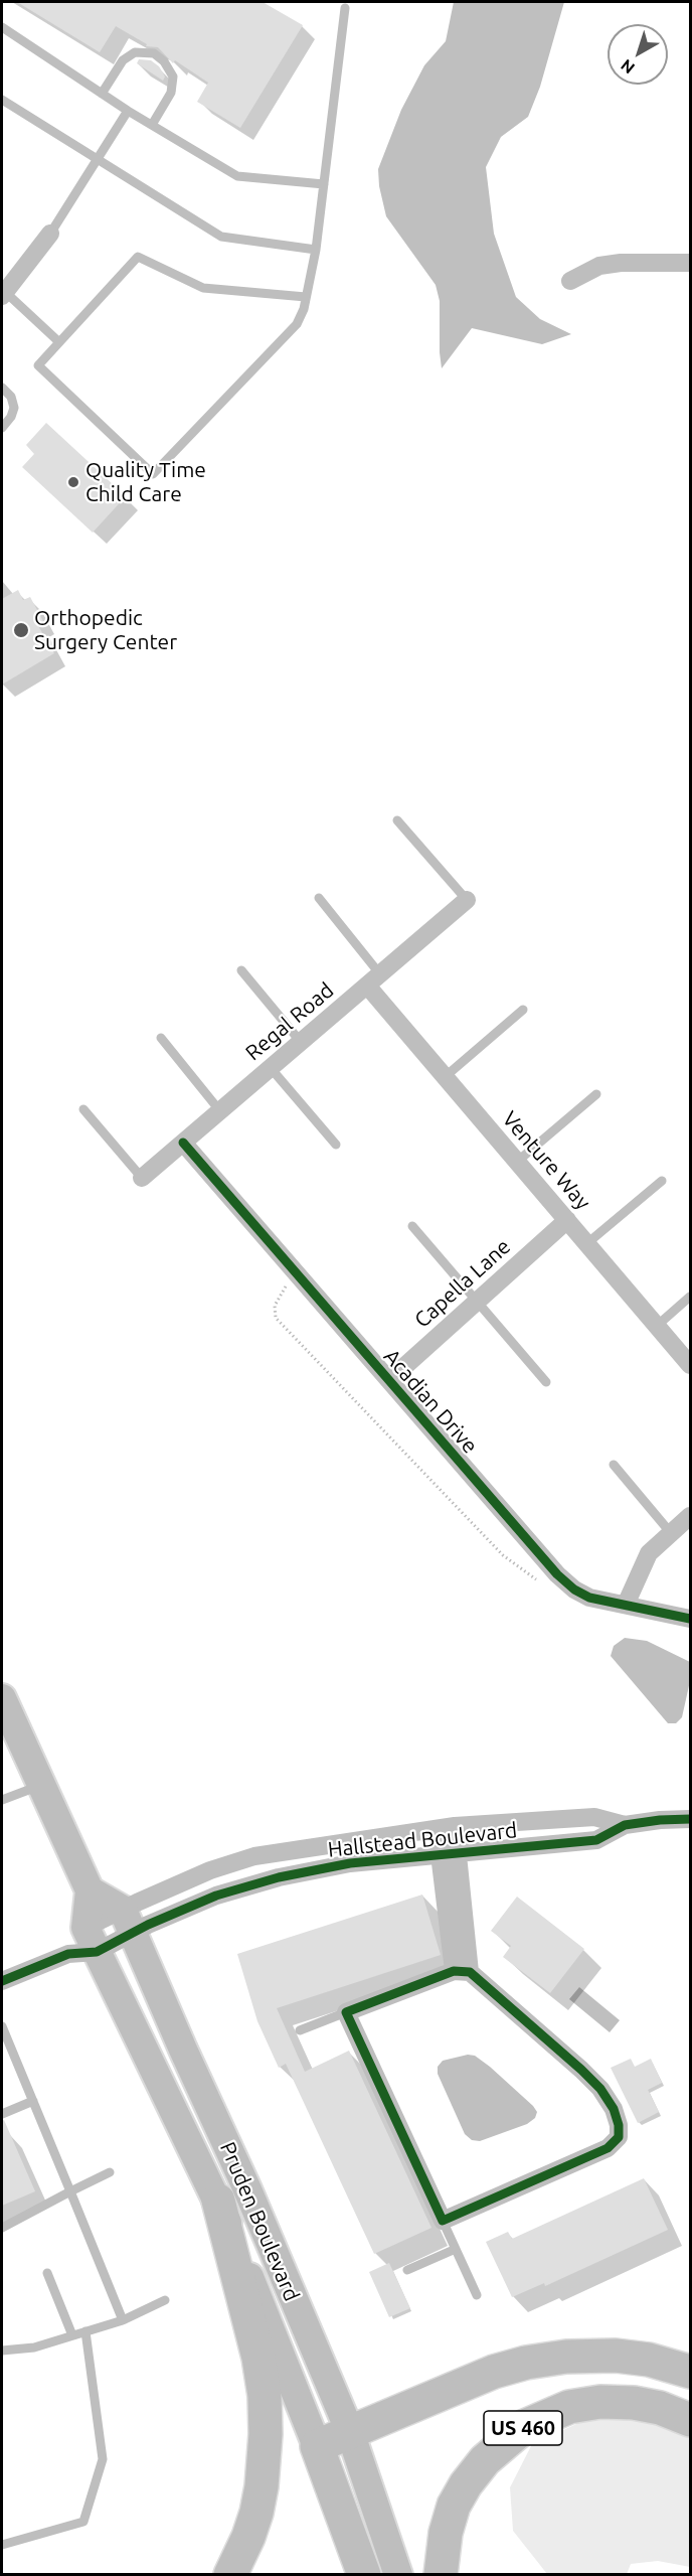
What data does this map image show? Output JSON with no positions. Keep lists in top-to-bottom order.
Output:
{
  "streets": {
    "highway": ["Pruden Boulevard", "US 460"],
    "street": [
      "Regal Road",
      "Venture Way",
      "Capella Lane",
      "Acadian Drive",
      "Hallstead Boulevard"
    ]
  },
  "crossings": [
    ["Regal Road", "Venture Way"],
    ["Regal Road", "Acadian Drive"],
    ["Venture Way", "Capella Lane"],
    ["Capella Lane", "Acadian Drive"],
    ["Hallstead Boulevard", "Pruden Boulevard"]
  ],
  "places": ["Quality Time Child Care", "Orthopedic Surgery Center"],
  "north": "bottom left"
}
